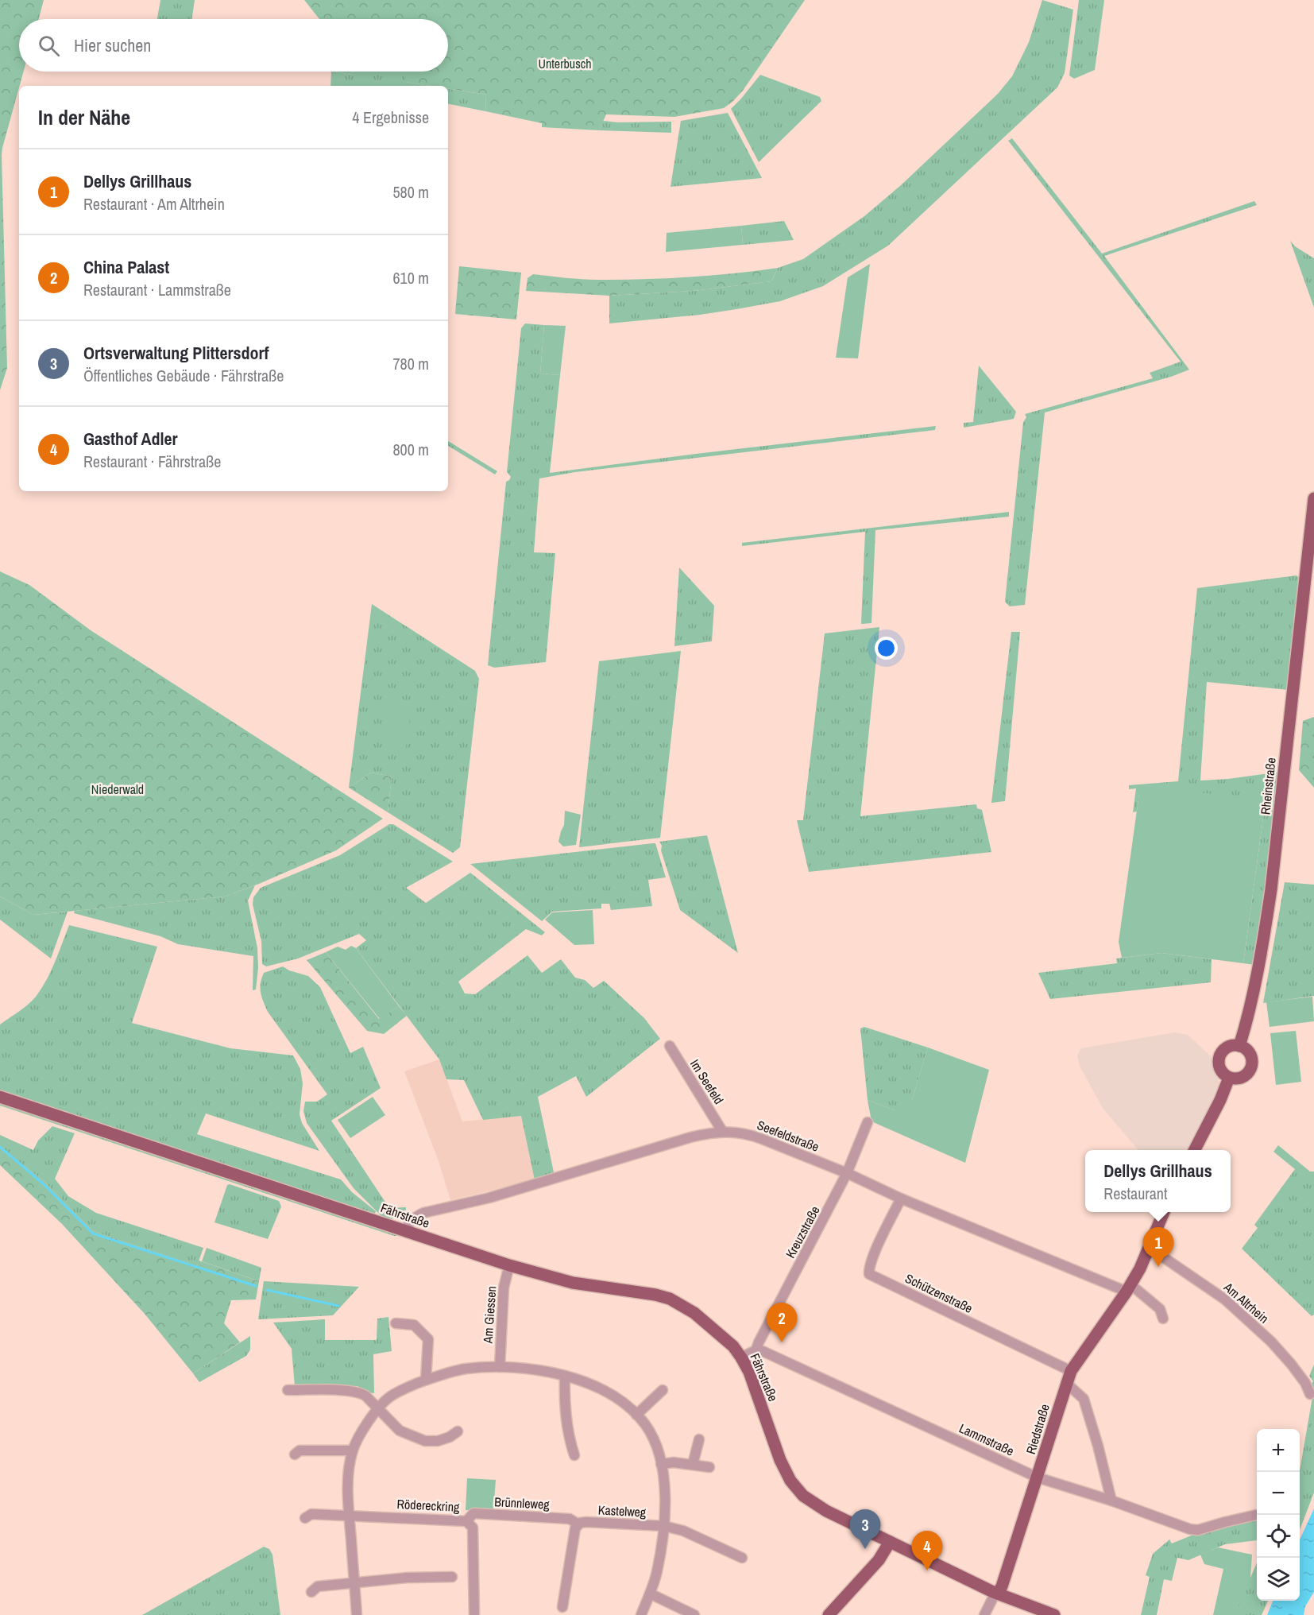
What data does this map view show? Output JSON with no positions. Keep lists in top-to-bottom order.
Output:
{
  "streets": {
    "main road": ["Rheinstraße", "Fährstraße", "Riedstraße"],
    "street": [
      "Im Seefeld",
      "Seefeldstraße",
      "Kreuzstraße",
      "Schützenstraße",
      "Am Altrhein",
      "Am Giessen",
      "Lammstraße",
      "Brünnleweg",
      "Rödereckring",
      "Kastelweg"
    ]
  },
  "crossings": [
    ["Im Seefeld", "Seefeldstraße"],
    ["Seefeldstraße", "Fährstraße"],
    ["Seefeldstraße", "Kreuzstraße"],
    ["Seefeldstraße", "Schützenstraße"],
    ["Seefeldstraße", "Riedstraße"],
    ["Fährstraße", "Am Giessen"],
    ["Fährstraße", "Riedstraße"],
    ["Kreuzstraße", "Lammstraße"],
    ["Schützenstraße", "Riedstraße"],
    ["Am Altrhein", "Riedstraße"],
    ["Riedstraße", "Lammstraße"],
    ["Brünnleweg", "Rödereckring"],
    ["Brünnleweg", "Kastelweg"]
  ],
  "parks": ["Unterbusch", "Niederwald"],
  "page": {
    "search": "Hier suchen",
    "heading": ["In der Nähe", "4 Ergebnisse"],
    "list": [
      {
        "mark": "1",
        "name": "Dellys Grillhaus",
        "note": "Restaurant · Am Altrhein",
        "value": "580 m"
      },
      {
        "mark": "2",
        "name": "China Palast",
        "note": "Restaurant · Lammstraße",
        "value": "610 m"
      },
      {
        "mark": "3",
        "name": "Ortsverwaltung Plittersdorf",
        "note": "Öffentliches Gebäude · Fährstraße",
        "value": "780 m"
      },
      {
        "mark": "4",
        "name": "Gasthof Adler",
        "note": "Restaurant · Fährstraße",
        "value": "800 m"
      }
    ],
    "popup": ["Dellys Grillhaus", "Restaurant"],
    "pins": [
      "1",
      "2",
      "3",
      "4"
    ],
    "map_buttons": ["+", "−"]
  }
}
